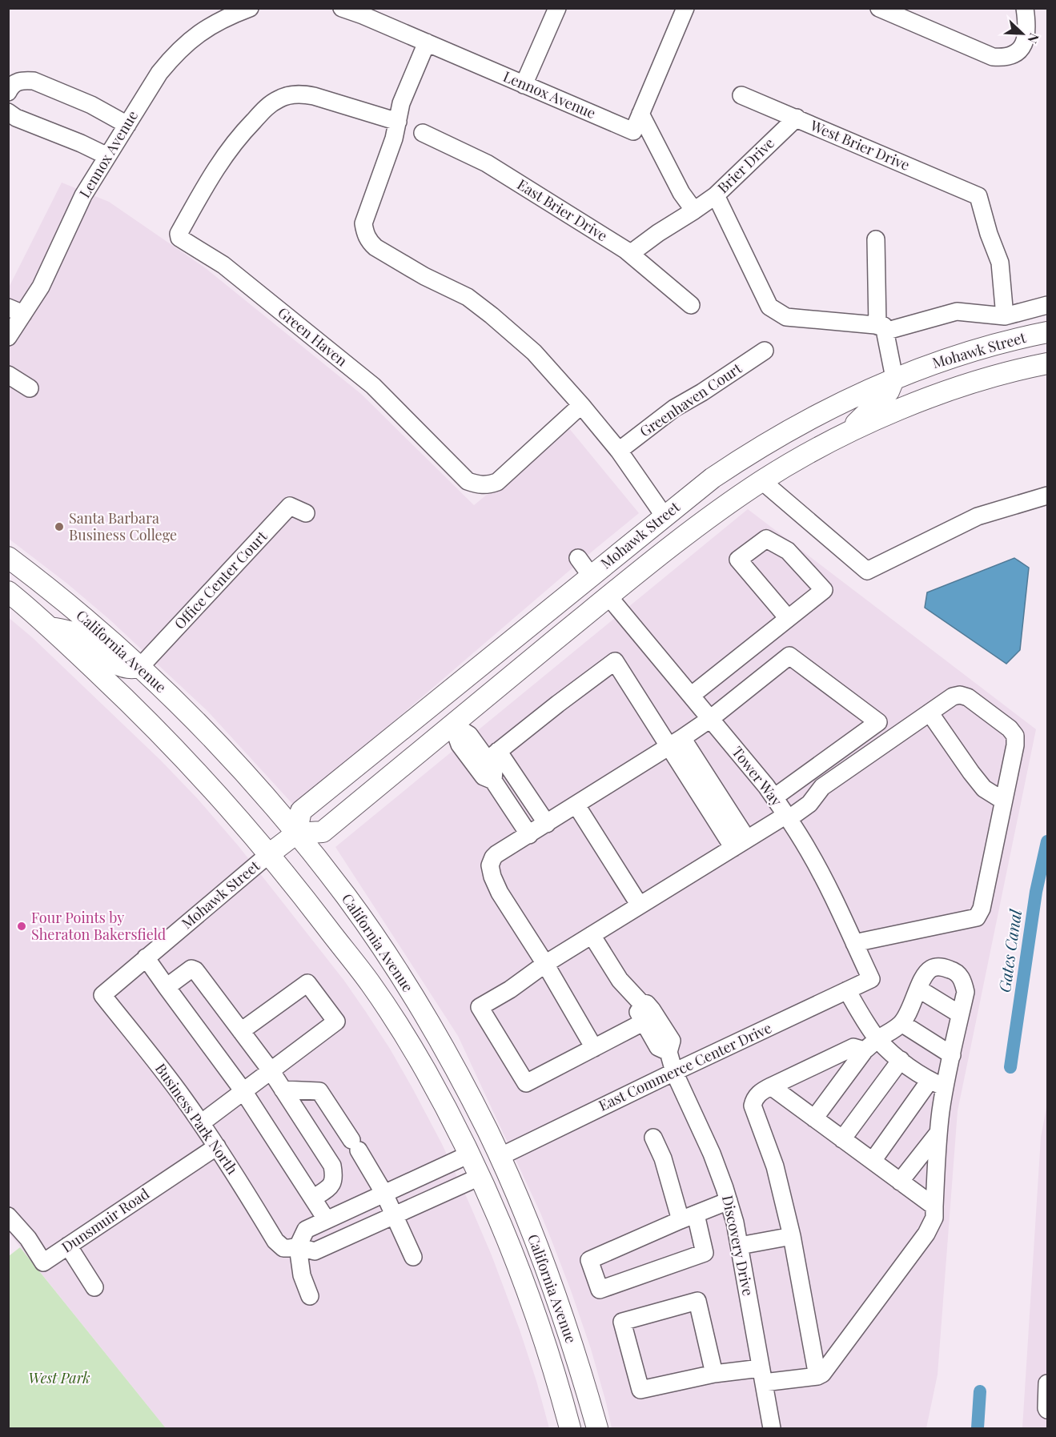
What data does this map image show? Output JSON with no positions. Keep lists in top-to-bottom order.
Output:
{
  "streets": {
    "main road": ["Mohawk Street", "California Avenue"],
    "street": [
      "Lennox Avenue",
      "West Brier Drive",
      "Brier Drive",
      "East Brier Drive",
      "Green Haven",
      "Greenhaven Court",
      "Office Center Court",
      "Tower Way",
      "East Commerce Center Drive",
      "Business Park North",
      "Dunsmuir Road",
      "Discovery Drive"
    ]
  },
  "crossings": [
    ["West Brier Drive", "Brier Drive"],
    ["Brier Drive", "East Brier Drive"],
    ["Mohawk Street", "California Avenue"],
    ["Mohawk Street", "Tower Way"],
    ["Mohawk Street", "Business Park North"],
    ["Office Center Court", "California Avenue"],
    ["California Avenue", "East Commerce Center Drive"],
    ["Tower Way", "East Commerce Center Drive"],
    ["East Commerce Center Drive", "Discovery Drive"],
    ["Business Park North", "Dunsmuir Road"]
  ],
  "water": ["Gates Canal"],
  "parks": ["West Park"],
  "places": ["Santa Barbara Business College", "Four Points by Sheraton Bakersfield"],
  "north": "bottom right"
}
